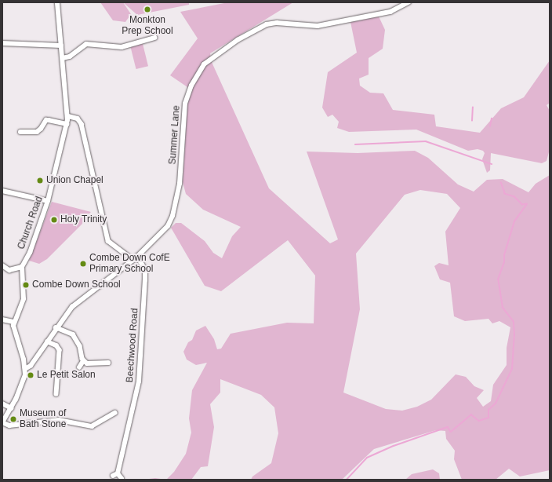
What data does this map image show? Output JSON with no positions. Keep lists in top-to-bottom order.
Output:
{
  "streets": {
    "street": ["Summer Lane", "Church Road", "Beechwood Road"]
  },
  "crossings": [
    ["Summer Lane", "Beechwood Road"]
  ],
  "places": [
    "Monkton Prep School",
    "Union Chapel",
    "Holy Trinity",
    "Combe Down CofE Primary School",
    "Combe Down School",
    "Le Petit Salon",
    "Museum of Bath Stone"
  ]
}
